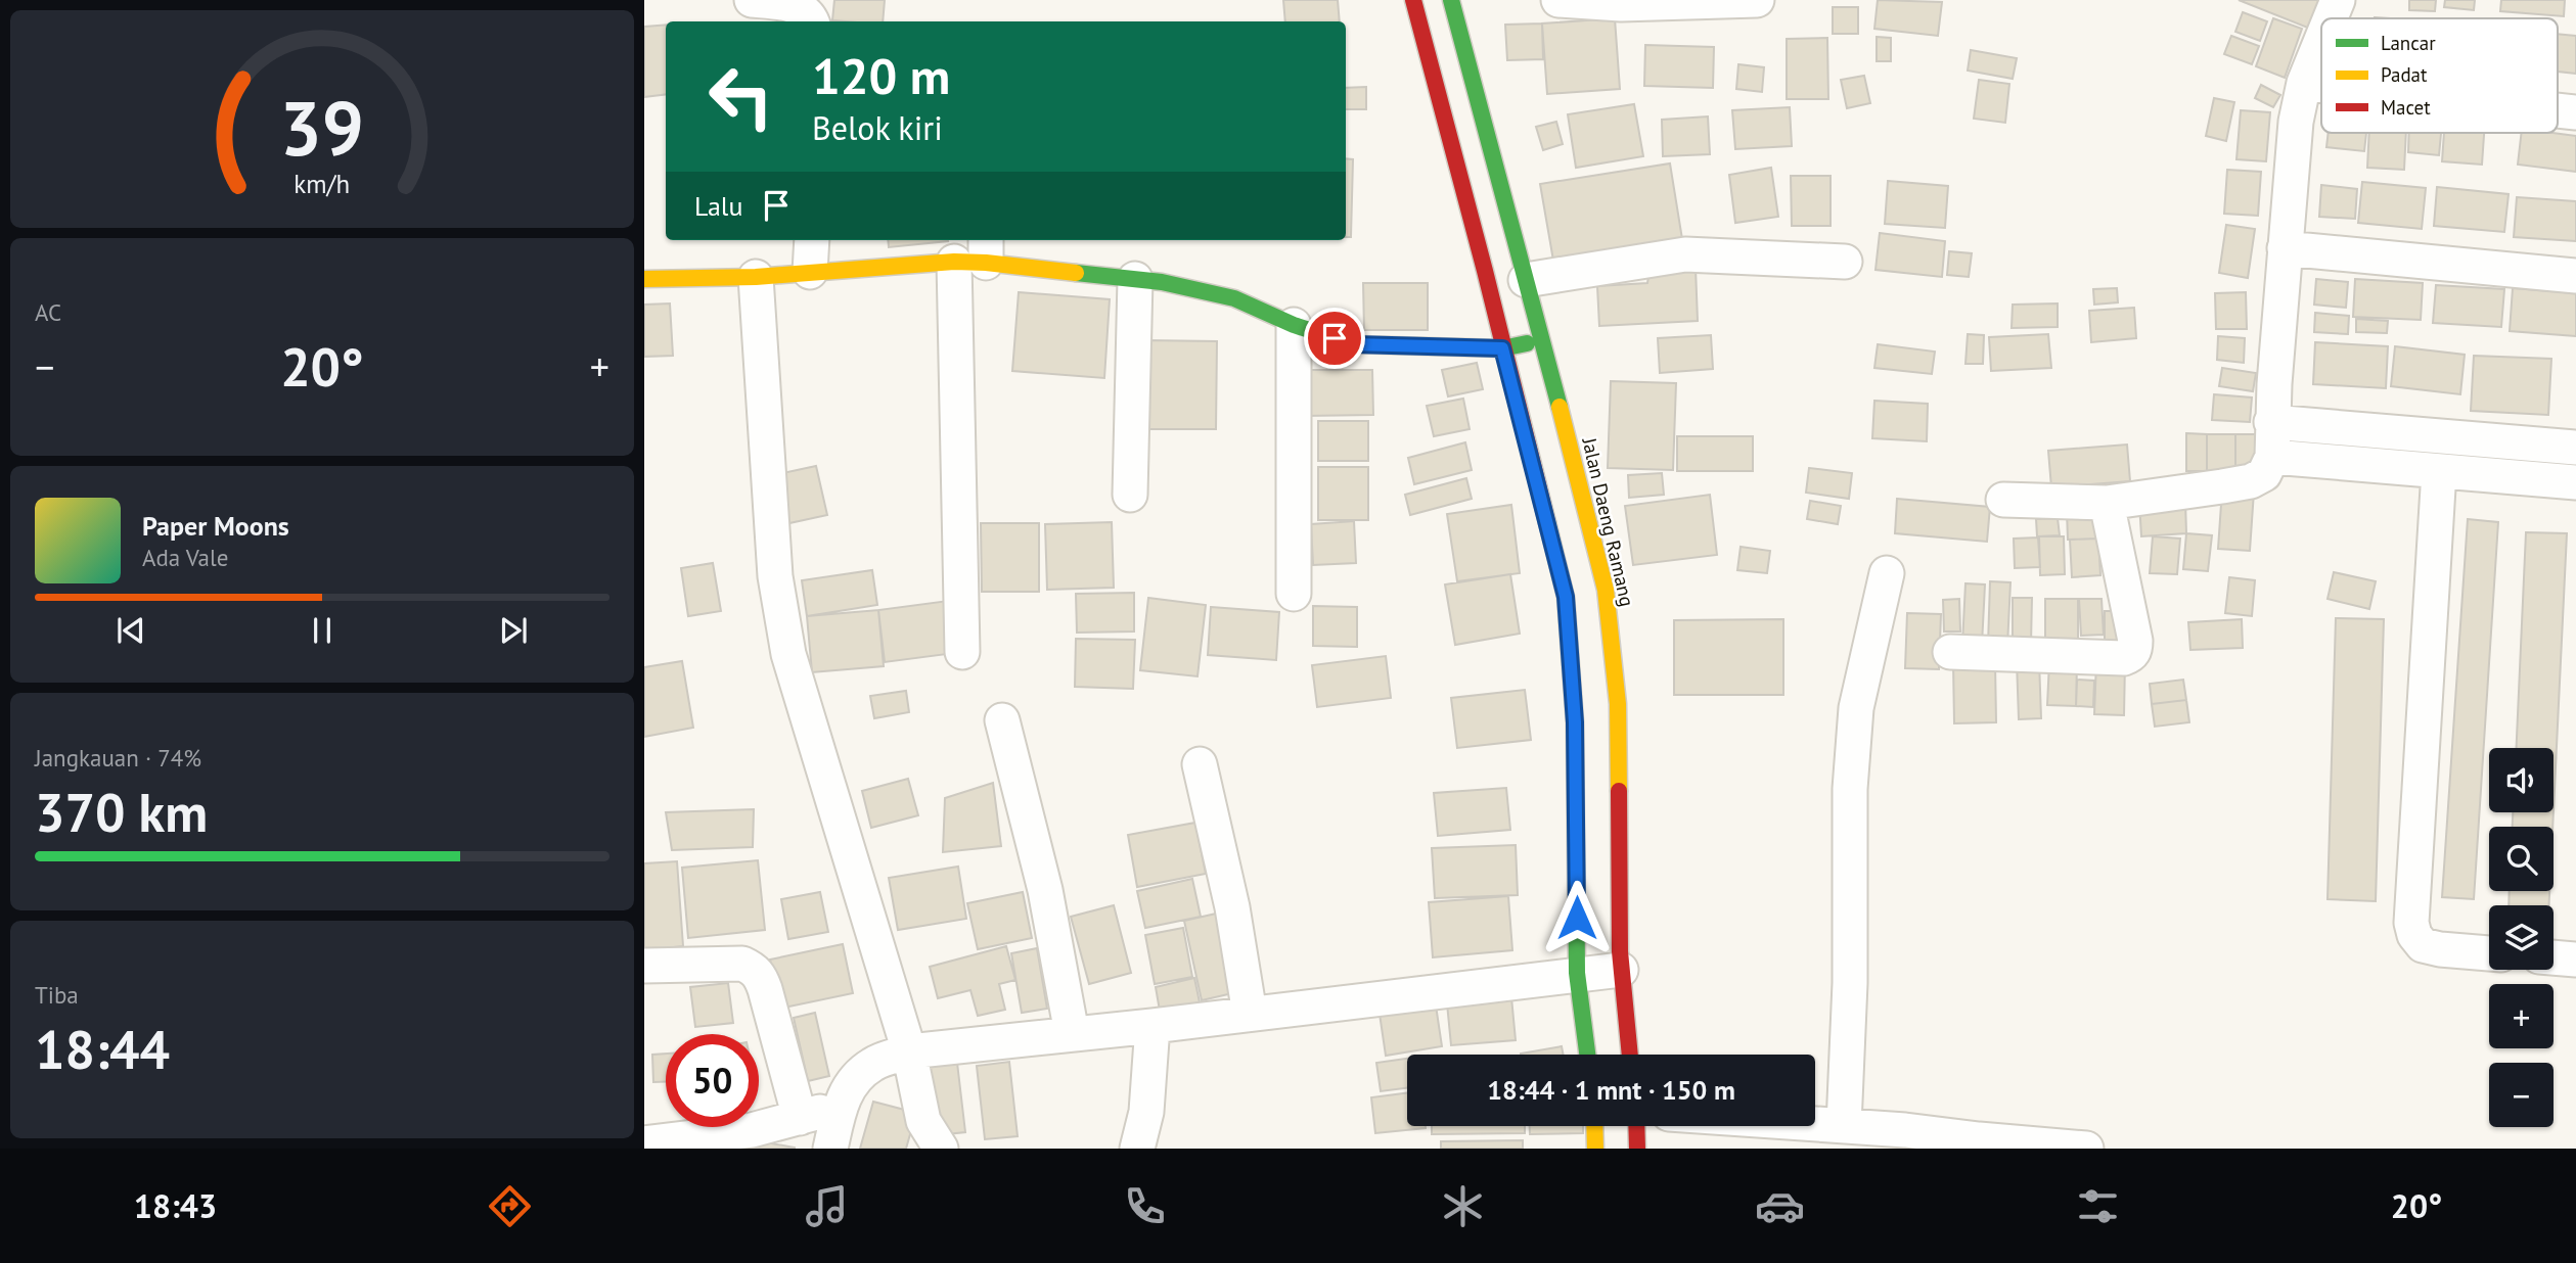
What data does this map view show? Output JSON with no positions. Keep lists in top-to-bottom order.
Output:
{
  "streets": {
    "main road": ["Jalan Daeng Ramang"]
  },
  "legend": ["Lancar", "Padat", "Macet"],
  "page": {
    "turn": ["120 m", "Belok kiri"],
    "then": "Lalu",
    "tile": [
      "AC",
      ["Jangkauan · 74%", "370 km"],
      ["Tiba", "18:44"]
    ],
    "heat": ["−", "20°", "+"],
    "song": ["Paper Moons", "Ada Vale"],
    "map_buttons": ["+", "−"],
    "limit": "50",
    "trip": "18:44 · 1 mnt · 150 m",
    "tabs": ["18:43", "20°"],
    "gauge": ["39", "km/h"]
  }
}
